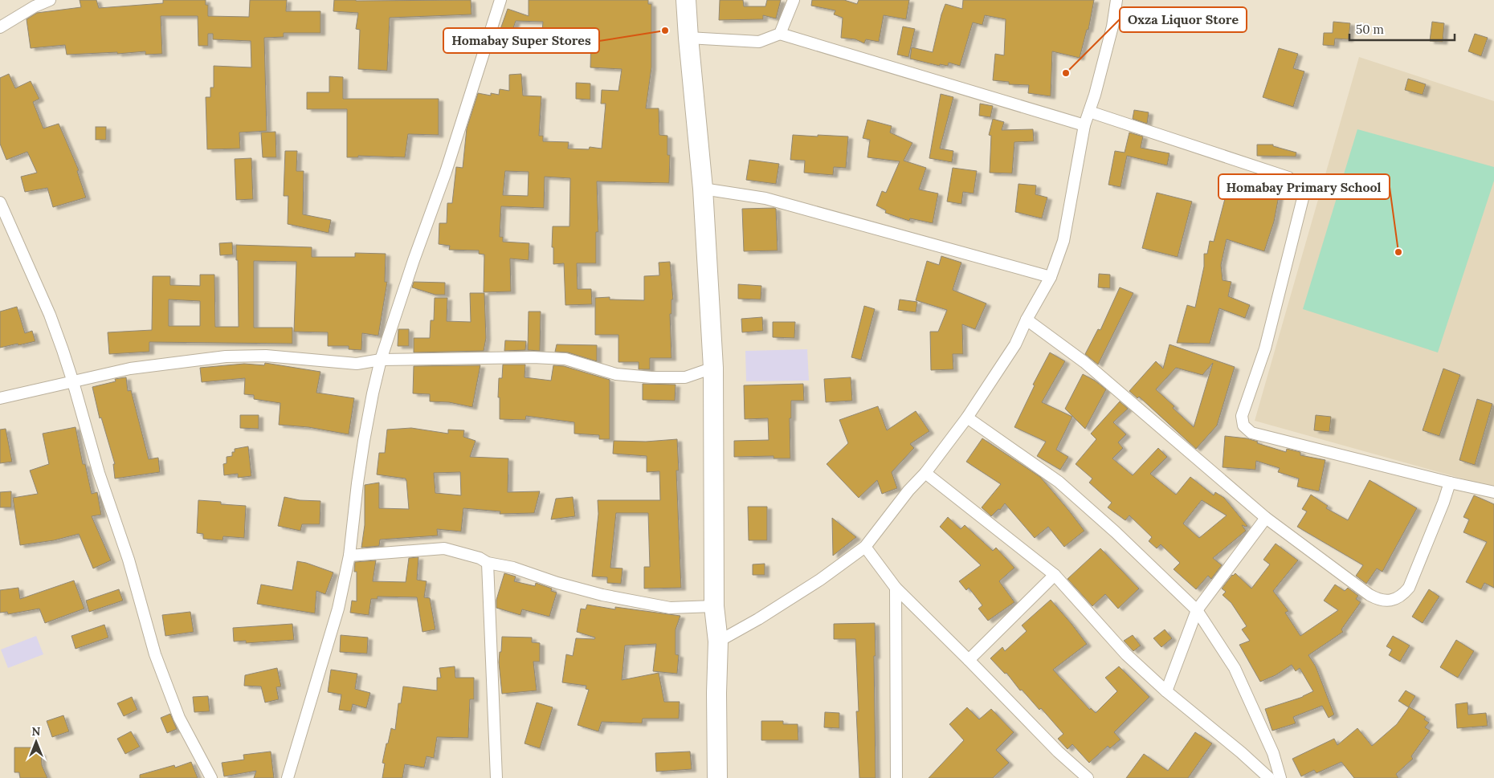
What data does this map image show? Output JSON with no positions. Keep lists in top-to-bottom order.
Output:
{
  "places": ["Homabay Super Stores", "Oxza Liquor Store", "Homabay Primary School"],
  "scale_bar": "50 m",
  "north": "top"
}
